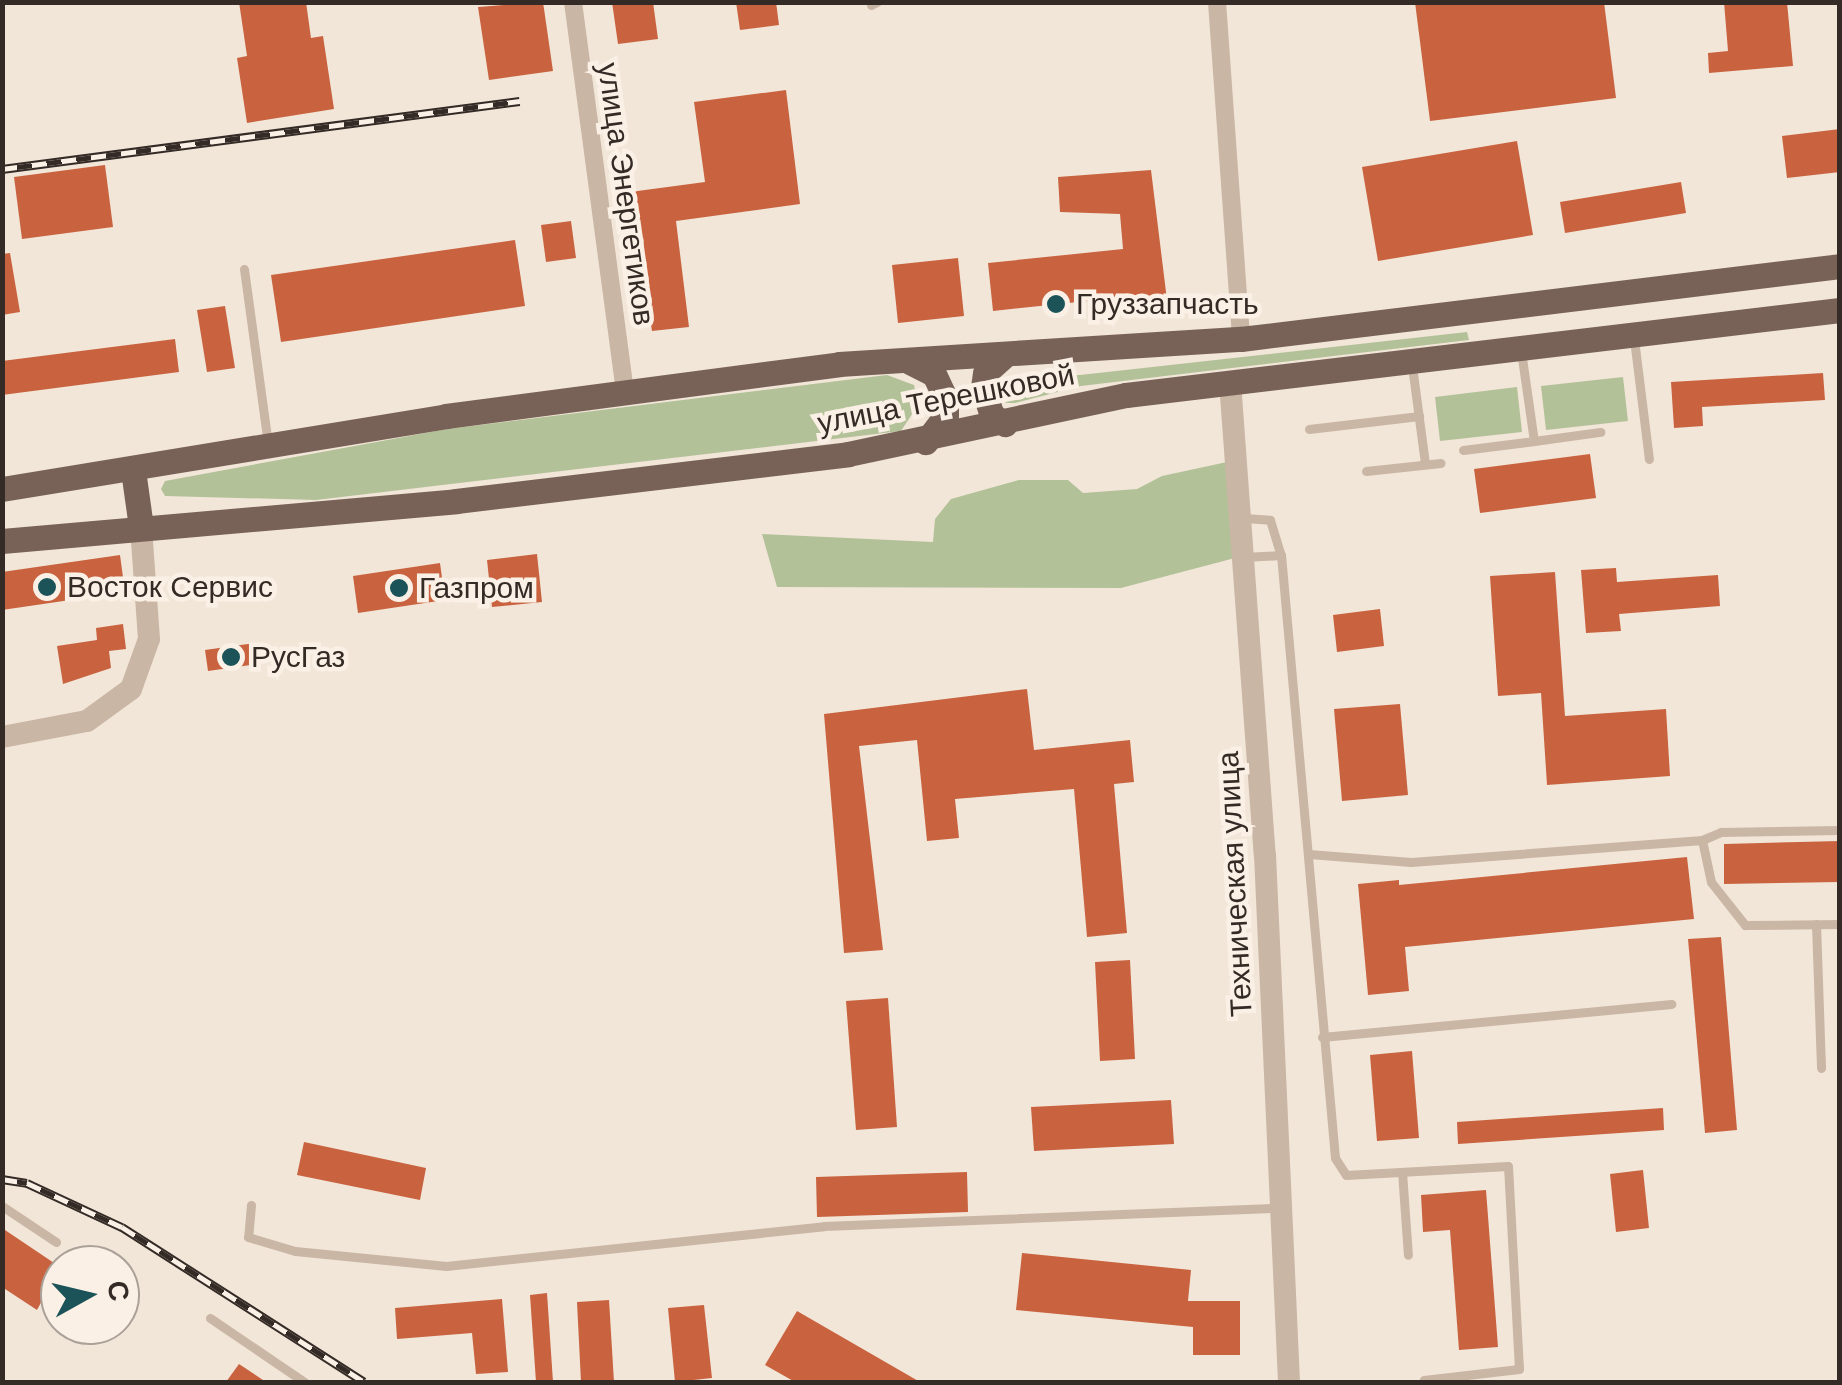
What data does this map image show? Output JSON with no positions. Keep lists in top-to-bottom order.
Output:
{
  "streets": {
    "main road": ["улица Терешковой"],
    "street": ["улица Энергетиков", "Техническая улица"]
  },
  "crossings": [
    ["улица Энергетиков", "улица Терешковой"],
    ["улица Терешковой", "Техническая улица"]
  ],
  "places": [
    "Груззапчасть",
    "Восток Сервис",
    "Газпром",
    "РусГаз"
  ],
  "north": "right"
}
